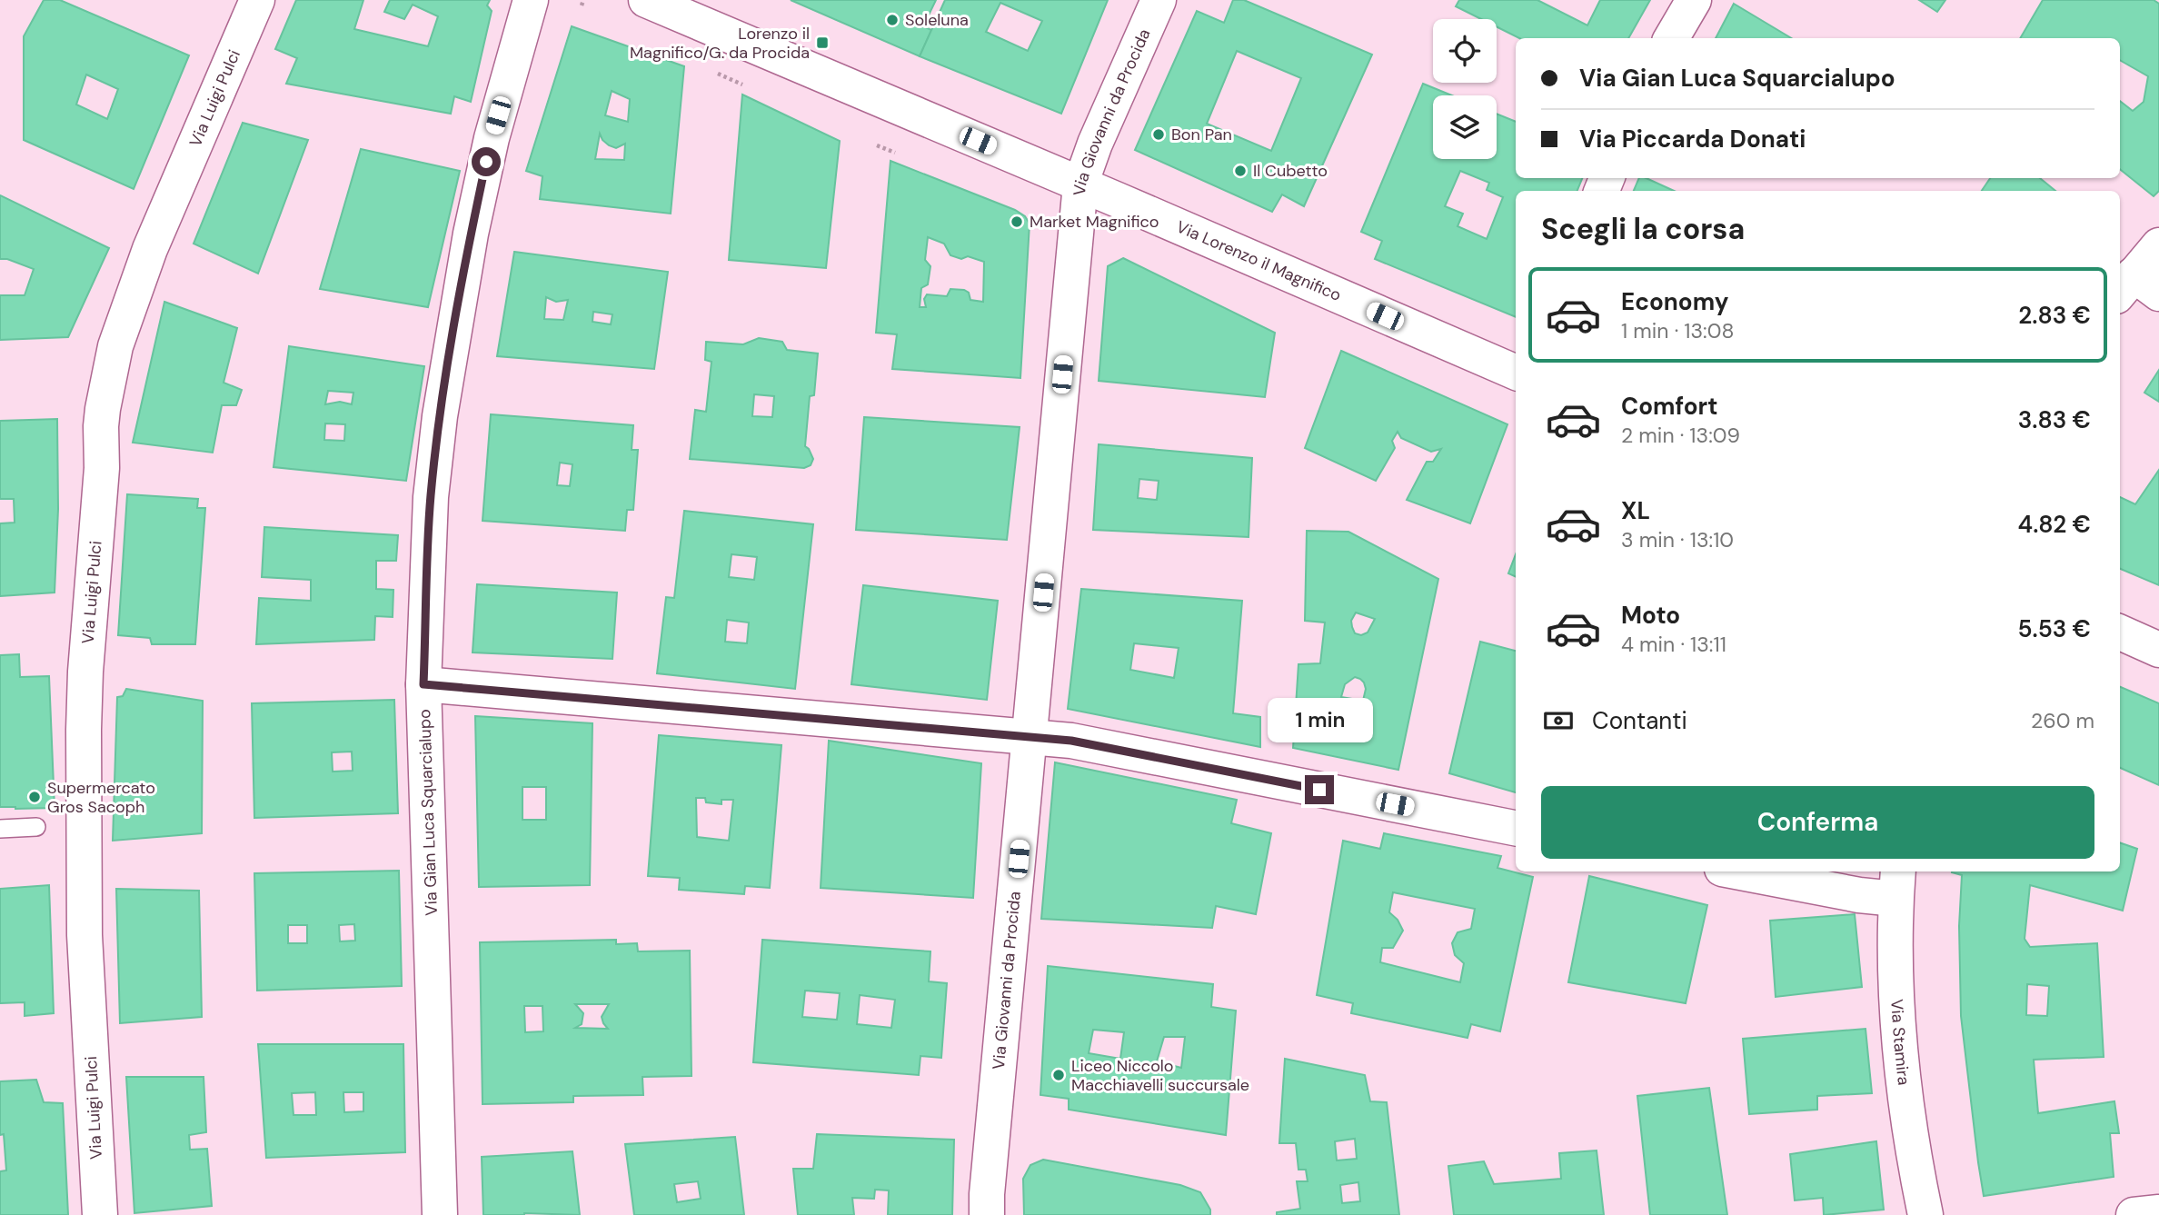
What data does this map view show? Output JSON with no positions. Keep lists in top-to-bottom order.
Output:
{
  "streets": {
    "street": [
      "Via Luigi Pulci",
      "Via Giovanni da Procida",
      "Via Lorenzo il Magnifico",
      "Via Gian Luca Squarcialupo",
      "Via Stamira"
    ]
  },
  "crossings": [
    ["Via Giovanni da Procida", "Via Lorenzo il Magnifico"]
  ],
  "places": {
    "other": [
      "Soleluna",
      "Bon Pan",
      "Il Cubetto",
      "Market Magnifico",
      "Supermercato Gros Sacoph",
      "Liceo Niccolo Macchiavelli succursale"
    ],
    "transit": ["Lorenzo il Magnifico/G. da Procida"]
  },
  "page": {
    "banner": ["Via Gian Luca Squarcialupo", "Via Piccarda Donati"],
    "heading": "Scegli la corsa",
    "list": [
      {
        "name": "Economy",
        "note": "1 min · 13:08",
        "value": "2.83 €"
      },
      {
        "name": "Comfort",
        "note": "2 min · 13:09",
        "value": "3.83 €"
      },
      {
        "name": "XL",
        "note": "3 min · 13:10",
        "value": "4.82 €"
      },
      {
        "name": "Moto",
        "note": "4 min · 13:11",
        "value": "5.53 €"
      }
    ],
    "pay": ["Contanti", "260 m"],
    "bubble": "1 min",
    "buttons": "Conferma"
  }
}
